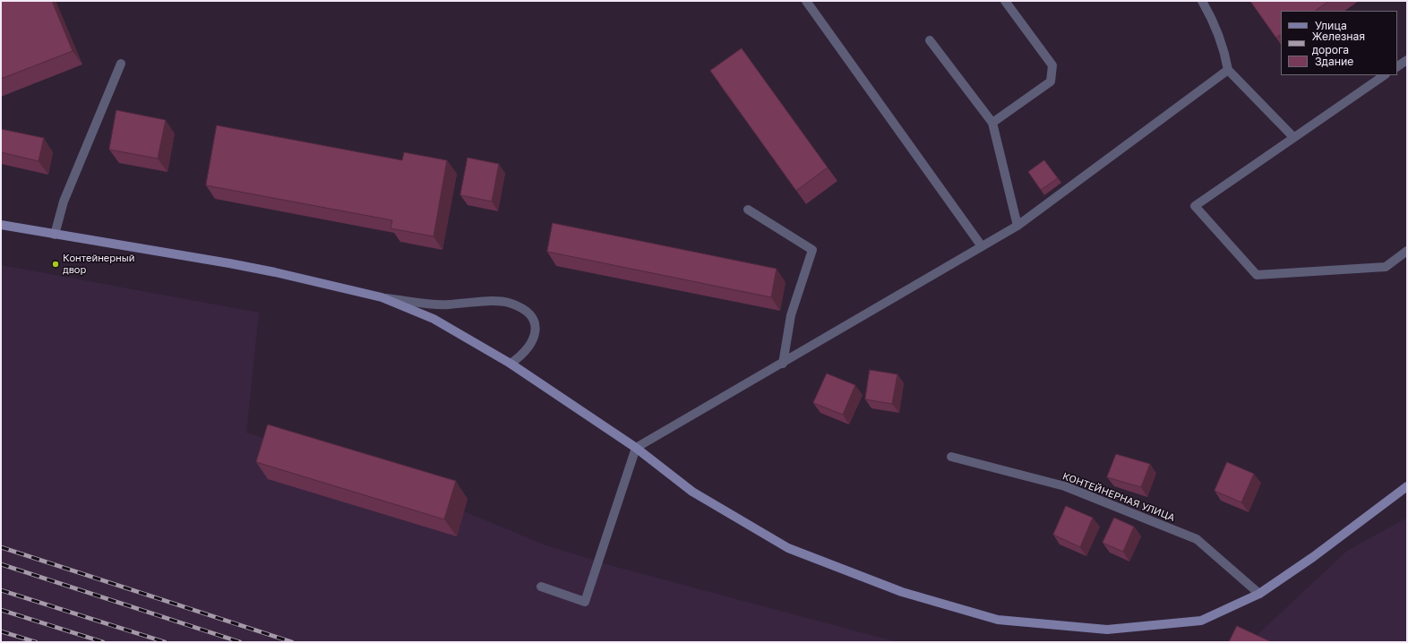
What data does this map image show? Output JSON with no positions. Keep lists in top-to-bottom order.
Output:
{
  "streets": {
    "street": ["КОНТЕЙНЕРНАЯ УЛИЦА"]
  },
  "places": ["Контейнерный двор"],
  "legend": ["Улица", "Железная дорога", "Здание"]
}
